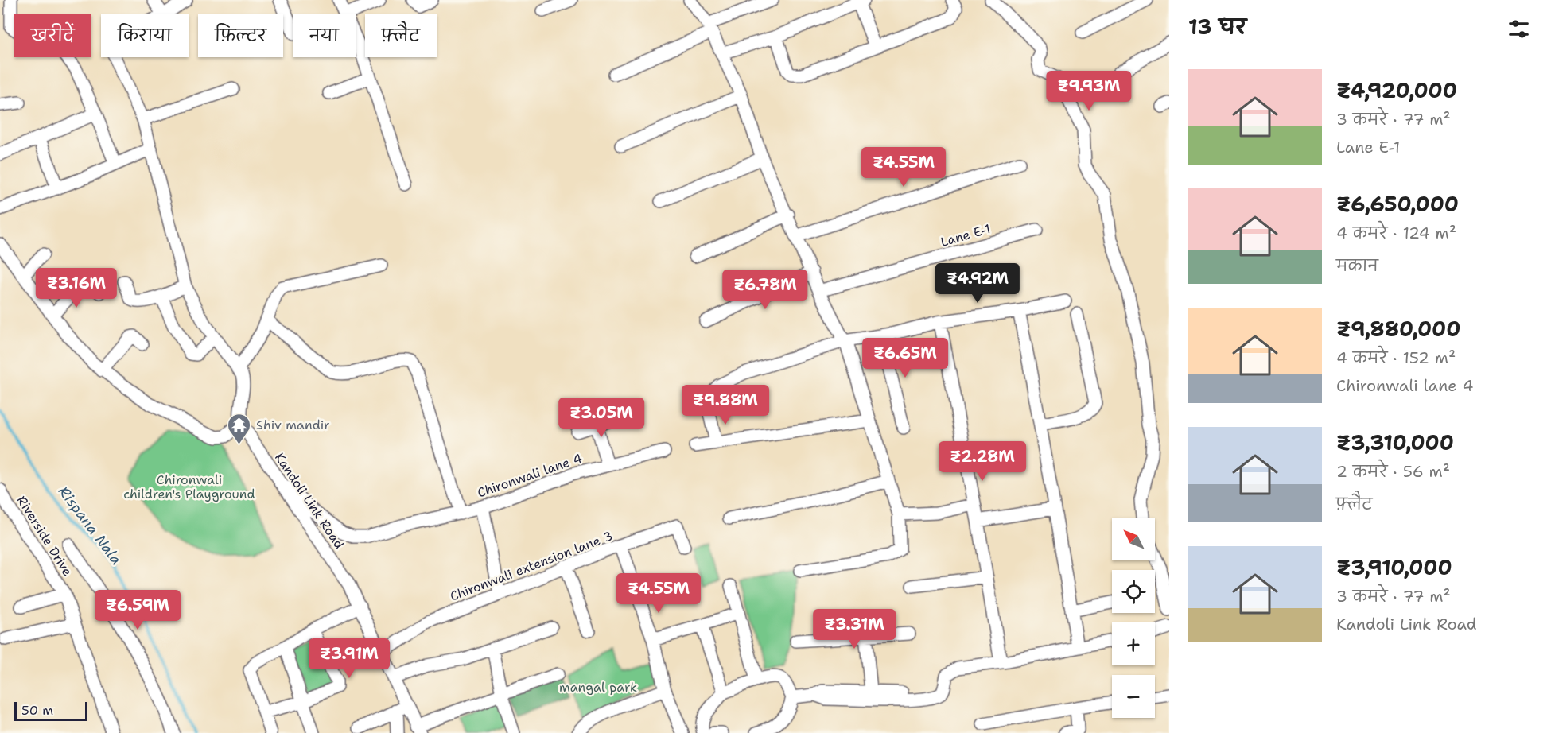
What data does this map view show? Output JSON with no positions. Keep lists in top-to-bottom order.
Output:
{
  "streets": {
    "street": [
      "Lane E-1",
      "Chironwali lane 4",
      "Kandoli Link Road",
      "Riverside Drive",
      "Chironwali extension lane 3"
    ]
  },
  "crossings": [
    ["Chironwali lane 4", "Kandoli Link Road"],
    ["Kandoli Link Road", "Chironwali extension lane 3"]
  ],
  "water": ["Rispana Nala"],
  "parks": ["Chironwali children's Playground", "mangal park"],
  "places": {
    "temple": ["Shiv mandir"]
  },
  "scale_bar": "50 m",
  "north": "top left",
  "page": {
    "heading": "13 घर",
    "chip": [
      "खरीदें",
      "किराया",
      "फ़िल्टर",
      "नया",
      "फ़्लैट"
    ],
    "list": [
      {
        "name": "₹4,920,000",
        "note": "3 कमरे · 77 m² · Lane E-1"
      },
      {
        "name": "₹6,650,000",
        "note": "4 कमरे · 124 m² · मकान"
      },
      {
        "name": "₹9,880,000",
        "note": "4 कमरे · 152 m² · Chironwali lane 4"
      },
      {
        "name": "₹3,310,000",
        "note": "2 कमरे · 56 m² · फ़्लैट"
      },
      {
        "name": "₹3,910,000",
        "note": "3 कमरे · 77 m² · Kandoli Link Road"
      }
    ],
    "price": [
      "₹9.93M",
      "₹4.55M",
      "₹4.92M",
      "₹3.16M",
      "₹6.78M",
      "₹6.65M",
      "₹9.88M",
      "₹3.05M",
      "₹2.28M",
      "₹4.55M",
      "₹6.59M",
      "₹3.31M",
      "₹3.91M"
    ],
    "map_buttons": ["+", "−"],
    "scale": "50 m"
  }
}
